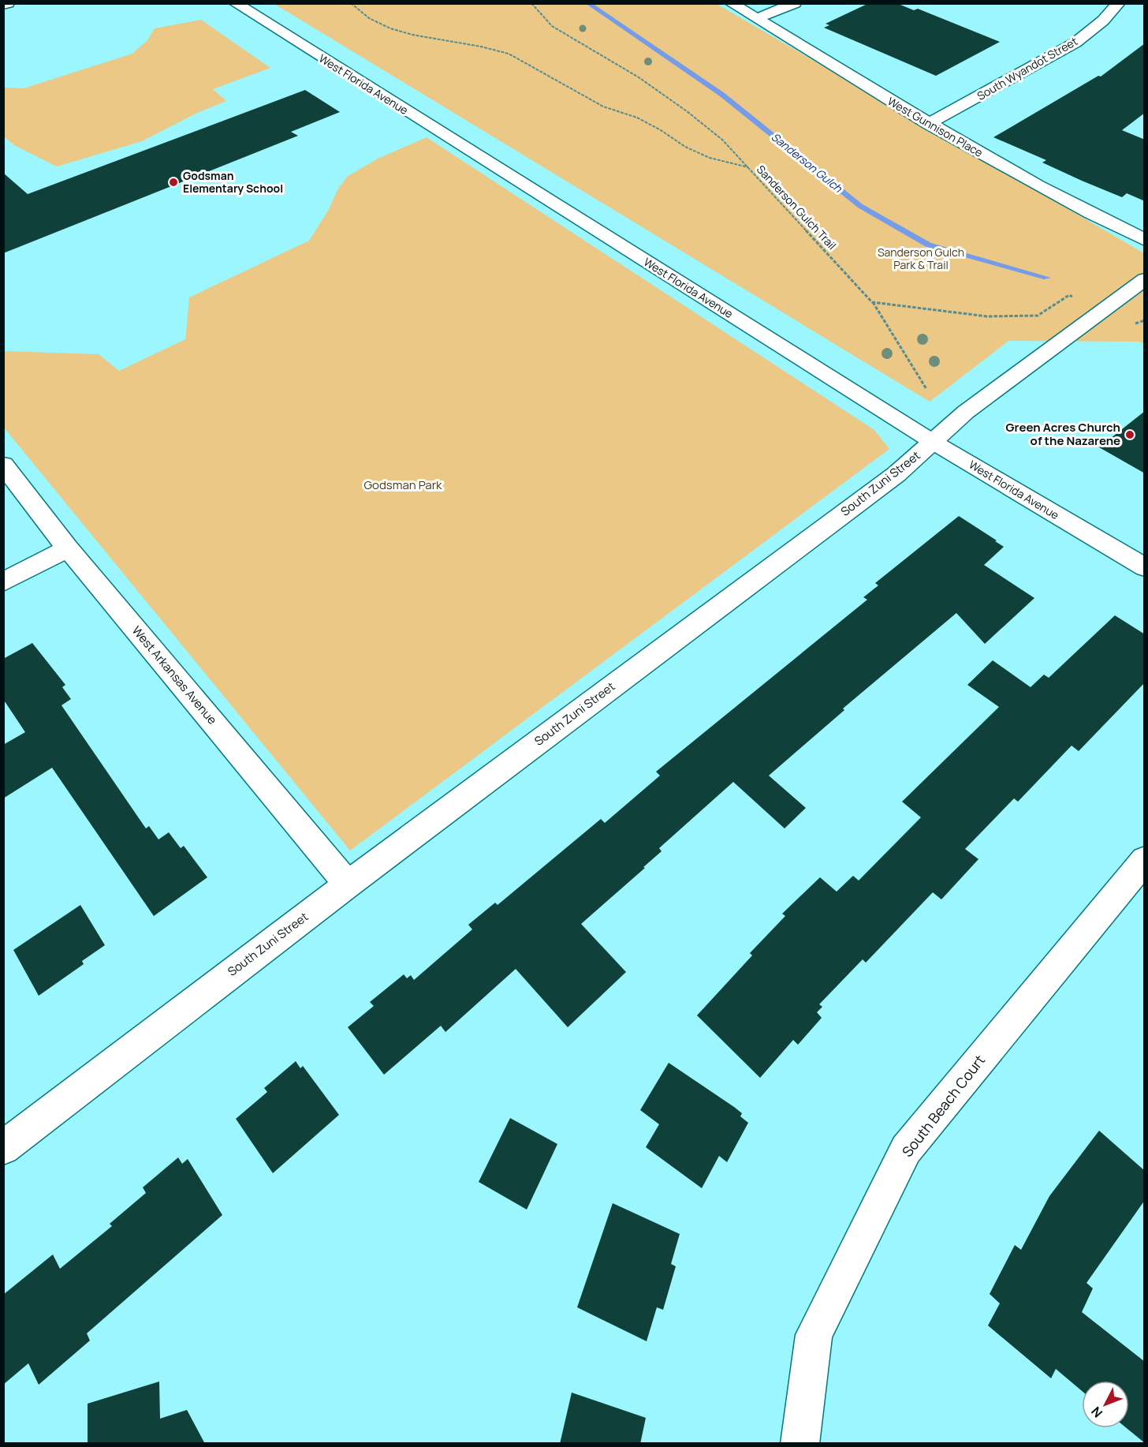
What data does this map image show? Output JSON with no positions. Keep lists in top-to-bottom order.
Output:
{
  "streets": {
    "street": [
      "South Wyandot Street",
      "West Florida Avenue",
      "West Gunnison Place",
      "South Zuni Street",
      "West Arkansas Avenue",
      "South Beach Court"
    ],
    "path": ["Sanderson Gulch Trail"]
  },
  "crossings": [
    ["South Wyandot Street", "West Gunnison Place"],
    ["West Florida Avenue", "South Zuni Street"],
    ["South Zuni Street", "West Arkansas Avenue"]
  ],
  "water": ["Sanderson Gulch"],
  "parks": ["Sanderson Gulch Park & Trail", "Godsman Park"],
  "places": ["Godsman Elementary School", "Green Acres Church of the Nazarene"],
  "north": "bottom left"
}
